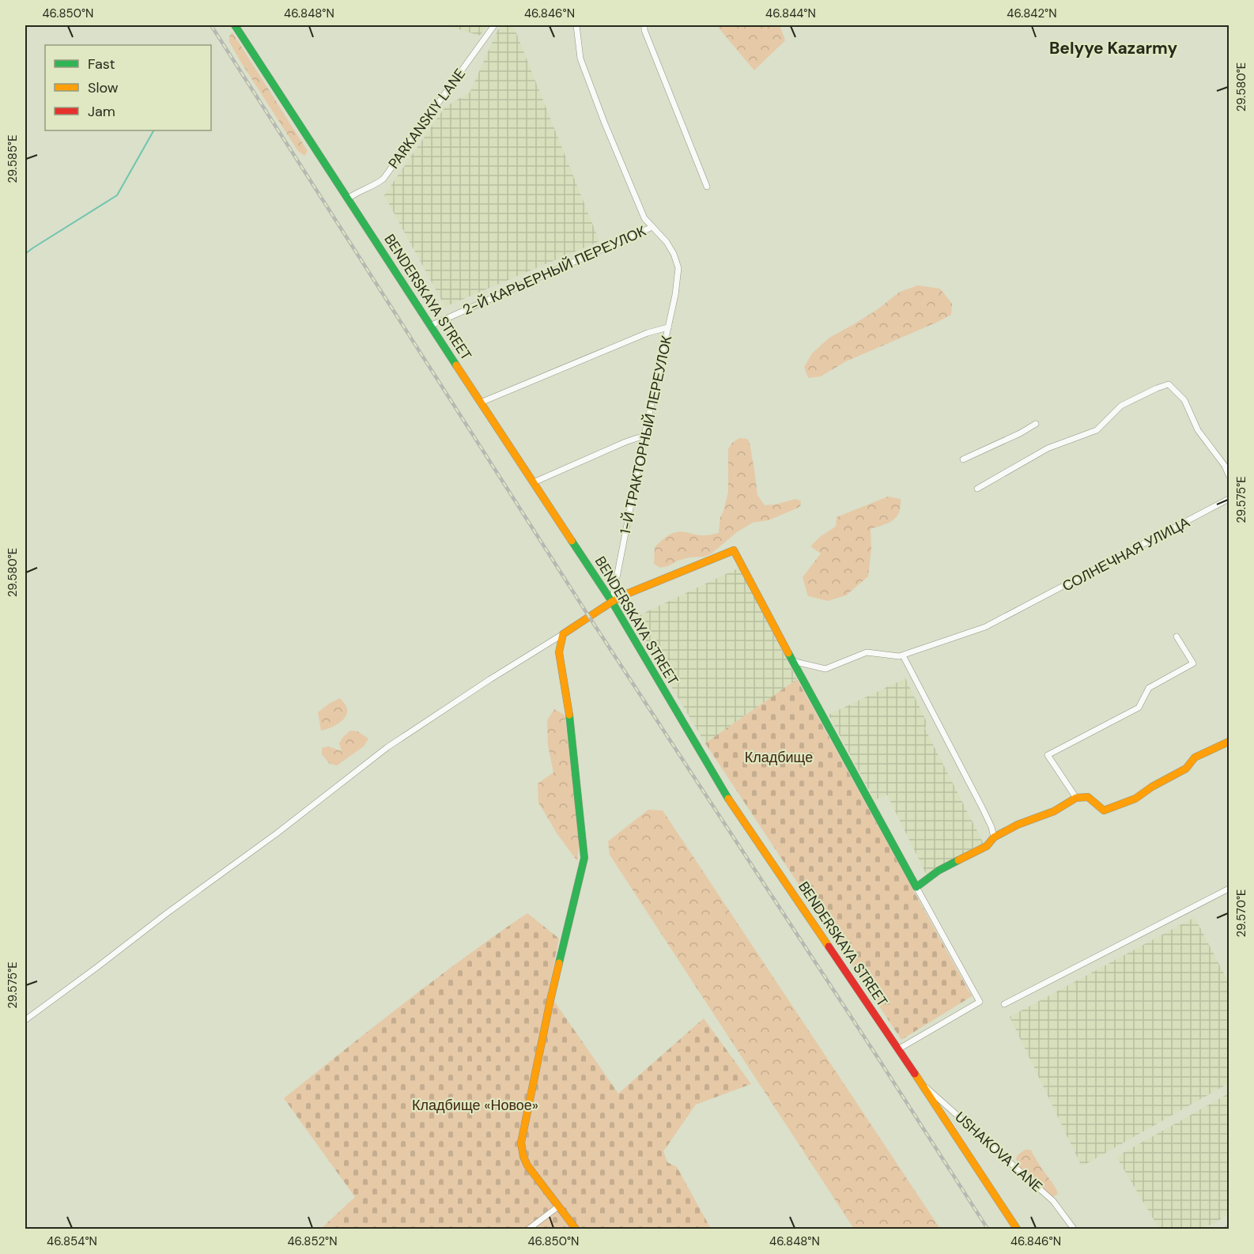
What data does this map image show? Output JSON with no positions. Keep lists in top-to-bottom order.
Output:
{
  "streets": {
    "street": [
      "PARKANSKIY LANE",
      "2-Й КАРЬЕРНЫЙ ПЕРЕУЛОК",
      "BENDERSKAYA STREET",
      "1-Й ТРАКТОРНЫЙ ПЕРЕУЛОК",
      "СОЛНЕЧНАЯ УЛИЦА",
      "USHAKOVA LANE"
    ]
  },
  "crossings": [
    ["PARKANSKIY LANE", "BENDERSKAYA STREET"],
    ["2-Й КАРЬЕРНЫЙ ПЕРЕУЛОК", "BENDERSKAYA STREET"],
    ["2-Й КАРЬЕРНЫЙ ПЕРЕУЛОК", "1-Й ТРАКТОРНЫЙ ПЕРЕУЛОК"],
    ["BENDERSKAYA STREET", "1-Й ТРАКТОРНЫЙ ПЕРЕУЛОК"],
    ["BENDERSKAYA STREET", "USHAKOVA LANE"]
  ],
  "districts": ["Belyye Kazarmy"],
  "parks": ["Кладбище", "Кладбище «Новое»"],
  "legend": ["Fast", "Slow", "Jam"],
  "coordinates": [
    "46.850°N",
    "46.848°N",
    "46.846°N",
    "46.844°N",
    "46.842°N",
    "29.580°E",
    "29.585°E",
    "29.575°E",
    "29.570°E",
    "46.854°N",
    "46.852°N"
  ]
}
